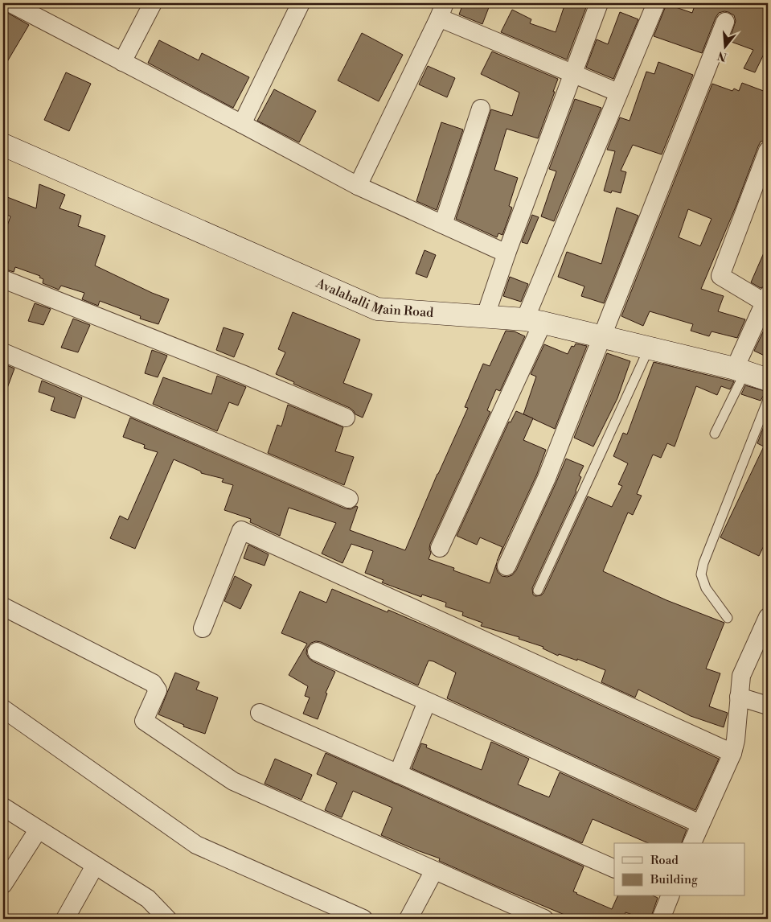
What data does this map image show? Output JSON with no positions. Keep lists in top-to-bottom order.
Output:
{
  "streets": {
    "main road": ["Avalahalli Main Road"]
  },
  "legend": ["Road", "Building"],
  "north": "bottom"
}
